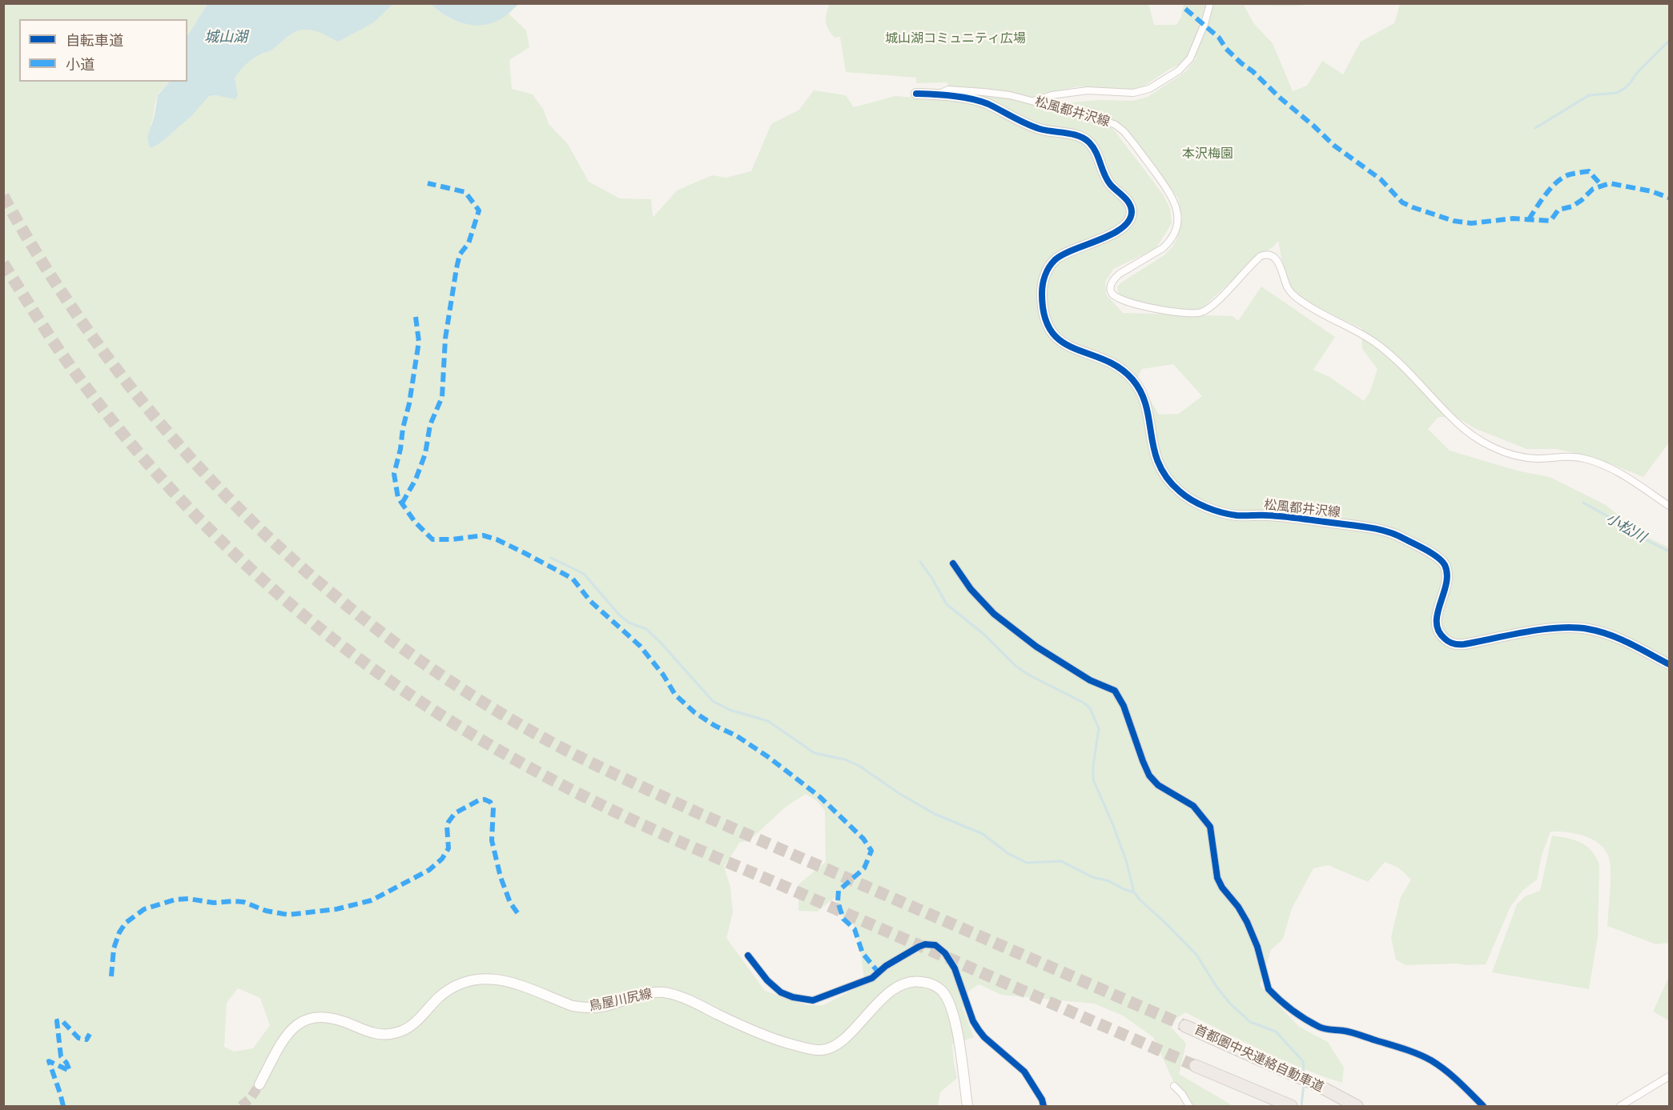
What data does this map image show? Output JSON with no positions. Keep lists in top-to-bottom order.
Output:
{
  "streets": {
    "highway": ["首都圏中央連絡自動車道"],
    "street": ["松風都井沢線", "鳥屋川尻線"]
  },
  "water": ["城山湖", "小松川"],
  "parks": ["城山湖コミュニティ広場", "本沢梅園"],
  "legend": ["自転車道", "小道"]
}
